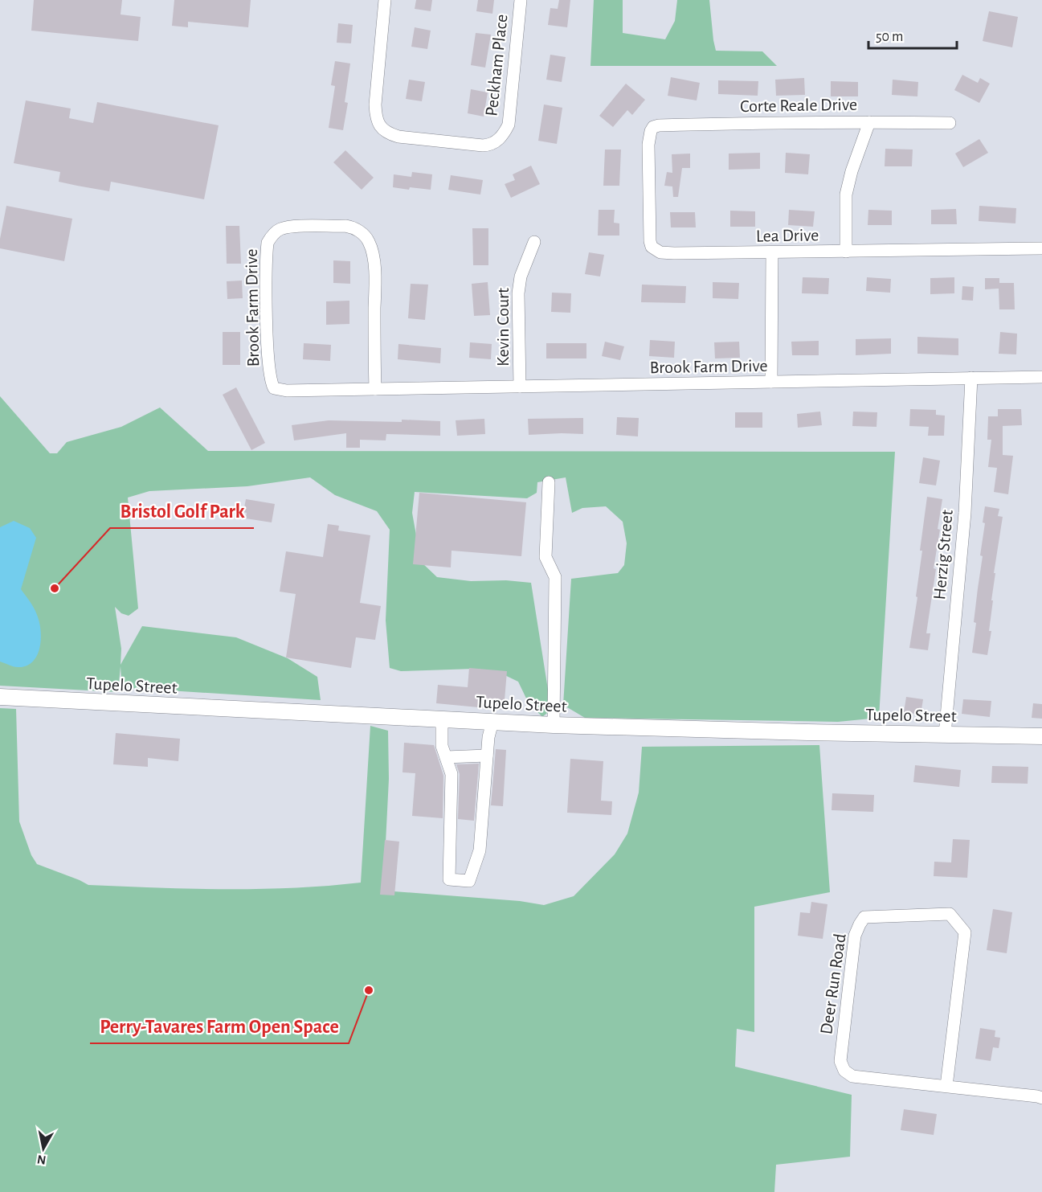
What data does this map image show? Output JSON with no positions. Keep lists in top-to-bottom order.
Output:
{
  "streets": {
    "main road": ["Tupelo Street"],
    "street": [
      "Peckham Place",
      "Corte Reale Drive",
      "Lea Drive",
      "Brook Farm Drive",
      "Kevin Court",
      "Herzig Street",
      "Deer Run Road"
    ]
  },
  "crossings": [
    ["Corte Reale Drive", "Lea Drive"],
    ["Brook Farm Drive", "Kevin Court"],
    ["Brook Farm Drive", "Herzig Street"],
    ["Herzig Street", "Tupelo Street"]
  ],
  "places": ["Bristol Golf Park", "Perry-Tavares Farm Open Space"],
  "scale_bar": "50 m",
  "north": "bottom"
}
